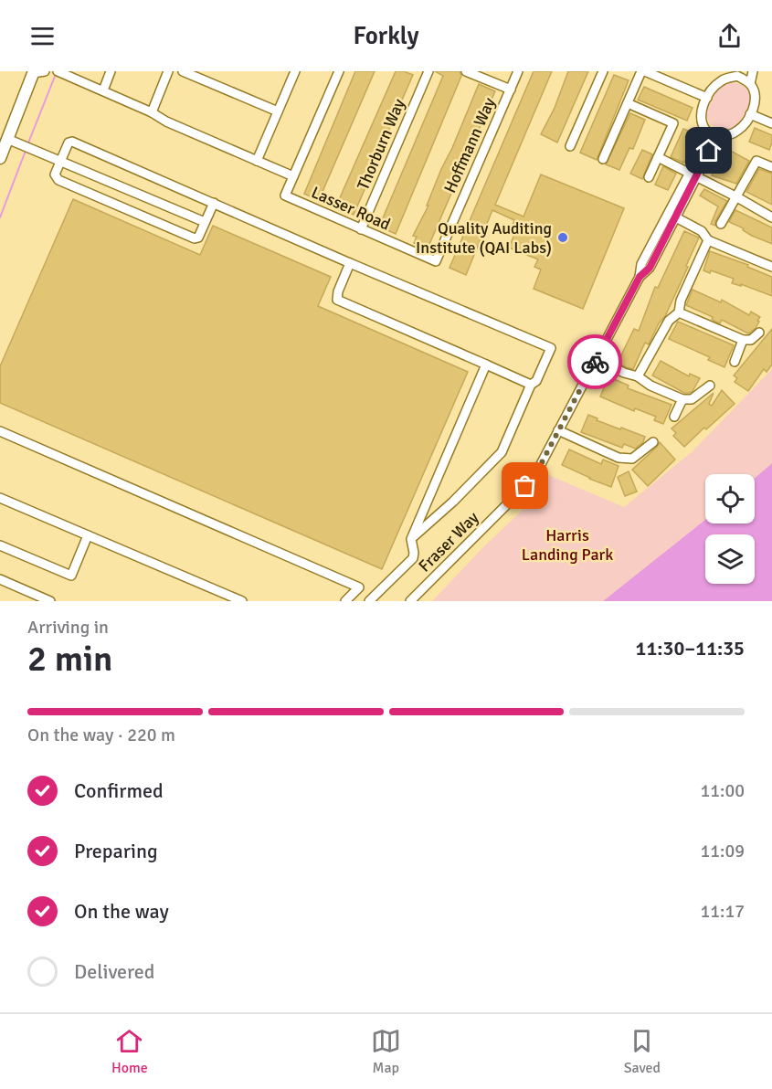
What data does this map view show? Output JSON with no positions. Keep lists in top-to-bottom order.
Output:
{
  "streets": {
    "street": [
      "Thorburn Way",
      "Hoffmann Way",
      "Lasser Road",
      "Fraser Way"
    ]
  },
  "crossings": [
    ["Thorburn Way", "Lasser Road"],
    ["Hoffmann Way", "Lasser Road"]
  ],
  "parks": ["Harris Landing Park"],
  "places": ["Quality Auditing Institute (QAI Labs)"],
  "page": {
    "header": "Forkly",
    "heading": ["2 min", "Arriving in", "11:30–11:35"],
    "bar": "On the way · 220 m",
    "list": [
      ["Confirmed", "11:00"],
      ["Preparing", "11:09"],
      ["On the way", "11:17"],
      "Delivered"
    ],
    "tabs": ["Home", "Map", "Saved"]
  }
}
